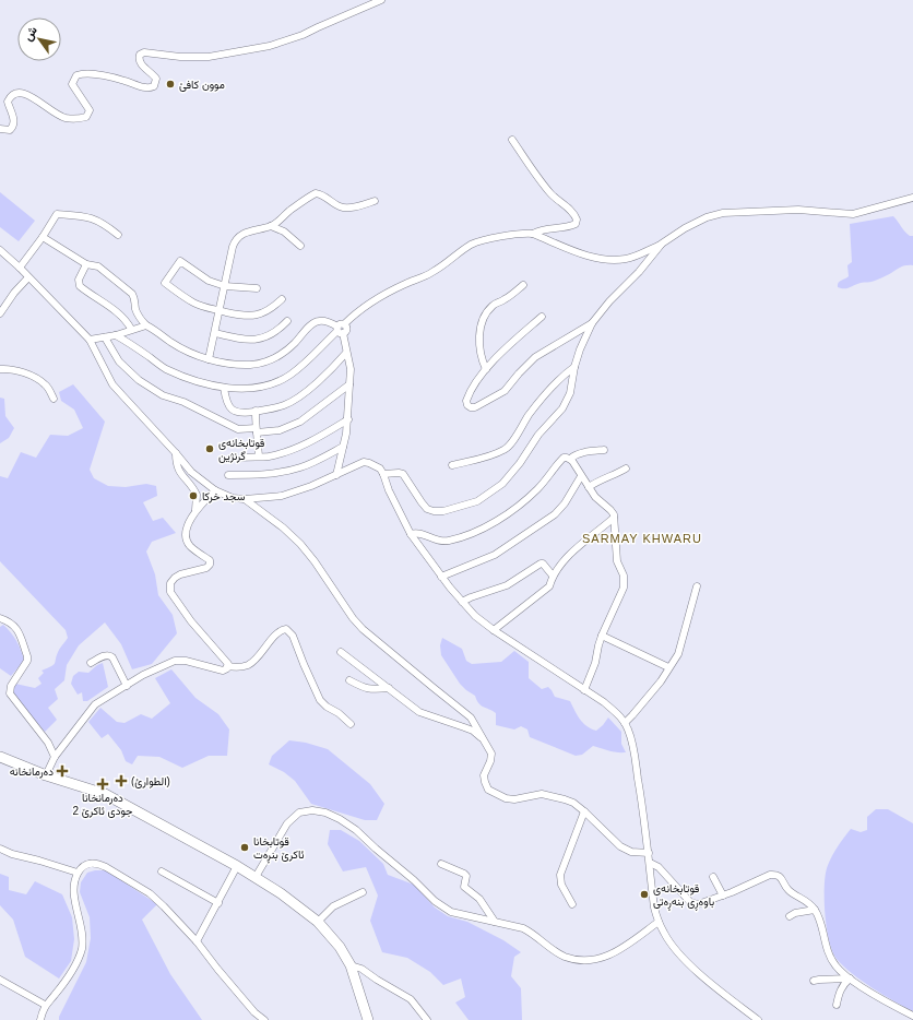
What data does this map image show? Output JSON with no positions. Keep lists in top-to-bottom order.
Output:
{
  "districts": ["SARMAY KHWARU"],
  "places": {
    "other": [
      "موون کافێ",
      "قوتابخانەی گرنژین",
      "سجد خركا",
      "قوتابخانا ئاکرێ بنڕەت",
      "قوتابخانەی باوەڕی بنەڕەتی"
    ],
    "health": ["دەرمانخانە", "(الطوارئ)", "دەرمانخانا جودی ئاکرێ 2"]
  },
  "north": "top left"
}
